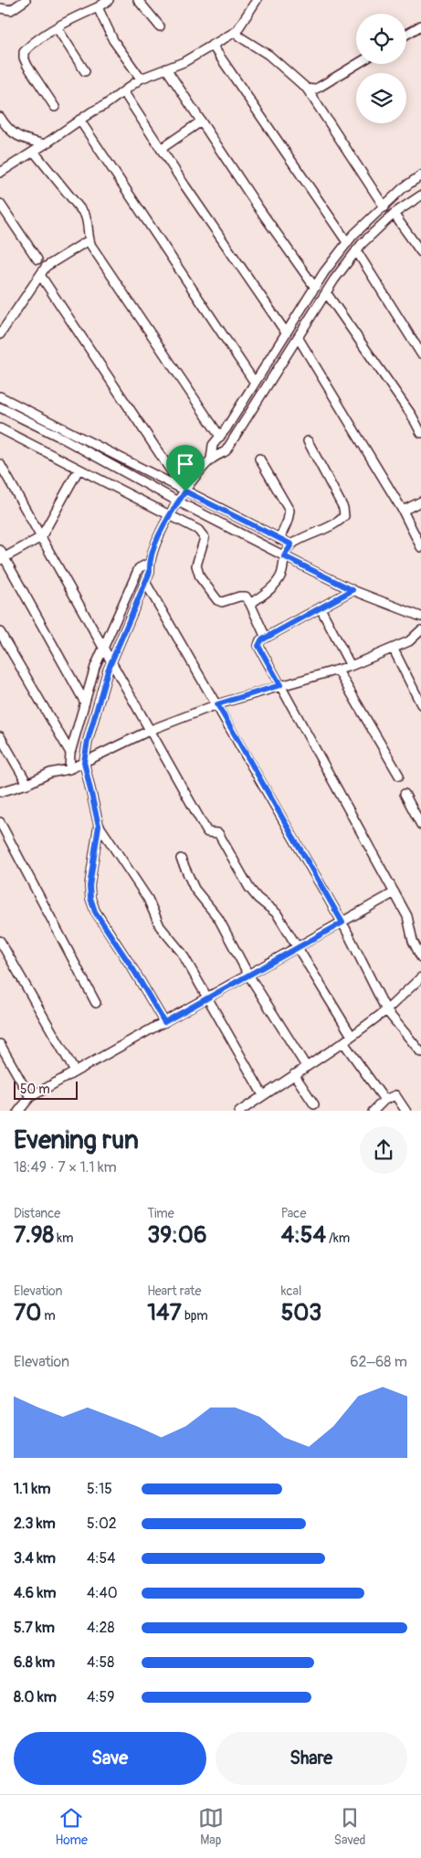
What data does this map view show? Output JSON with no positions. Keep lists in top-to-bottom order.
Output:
{
  "scale_bar": "50 m",
  "page": {
    "scale": "50 m",
    "heading": ["Evening run", "18:49 · 7 × 1.1 km"],
    "stats": [
      ["Distance", "7.98 km"],
      ["Time", "39:06"],
      ["Pace", "4:54 /km"],
      ["Elevation", "70 m"],
      ["Heart rate", "147 bpm"],
      ["kcal", "503"]
    ],
    "chart": ["Elevation", "62–68 m"],
    "list": [
      {
        "name": "1.1 km",
        "note": "5:15"
      },
      {
        "name": "2.3 km",
        "note": "5:02"
      },
      {
        "name": "3.4 km",
        "note": "4:54"
      },
      {
        "name": "4.6 km",
        "note": "4:40"
      },
      {
        "name": "5.7 km",
        "note": "4:28"
      },
      {
        "name": "6.8 km",
        "note": "4:58"
      },
      {
        "name": "8.0 km",
        "note": "4:59"
      }
    ],
    "buttons": ["Save", "Share"],
    "tabs": ["Home", "Map", "Saved"]
  }
}
